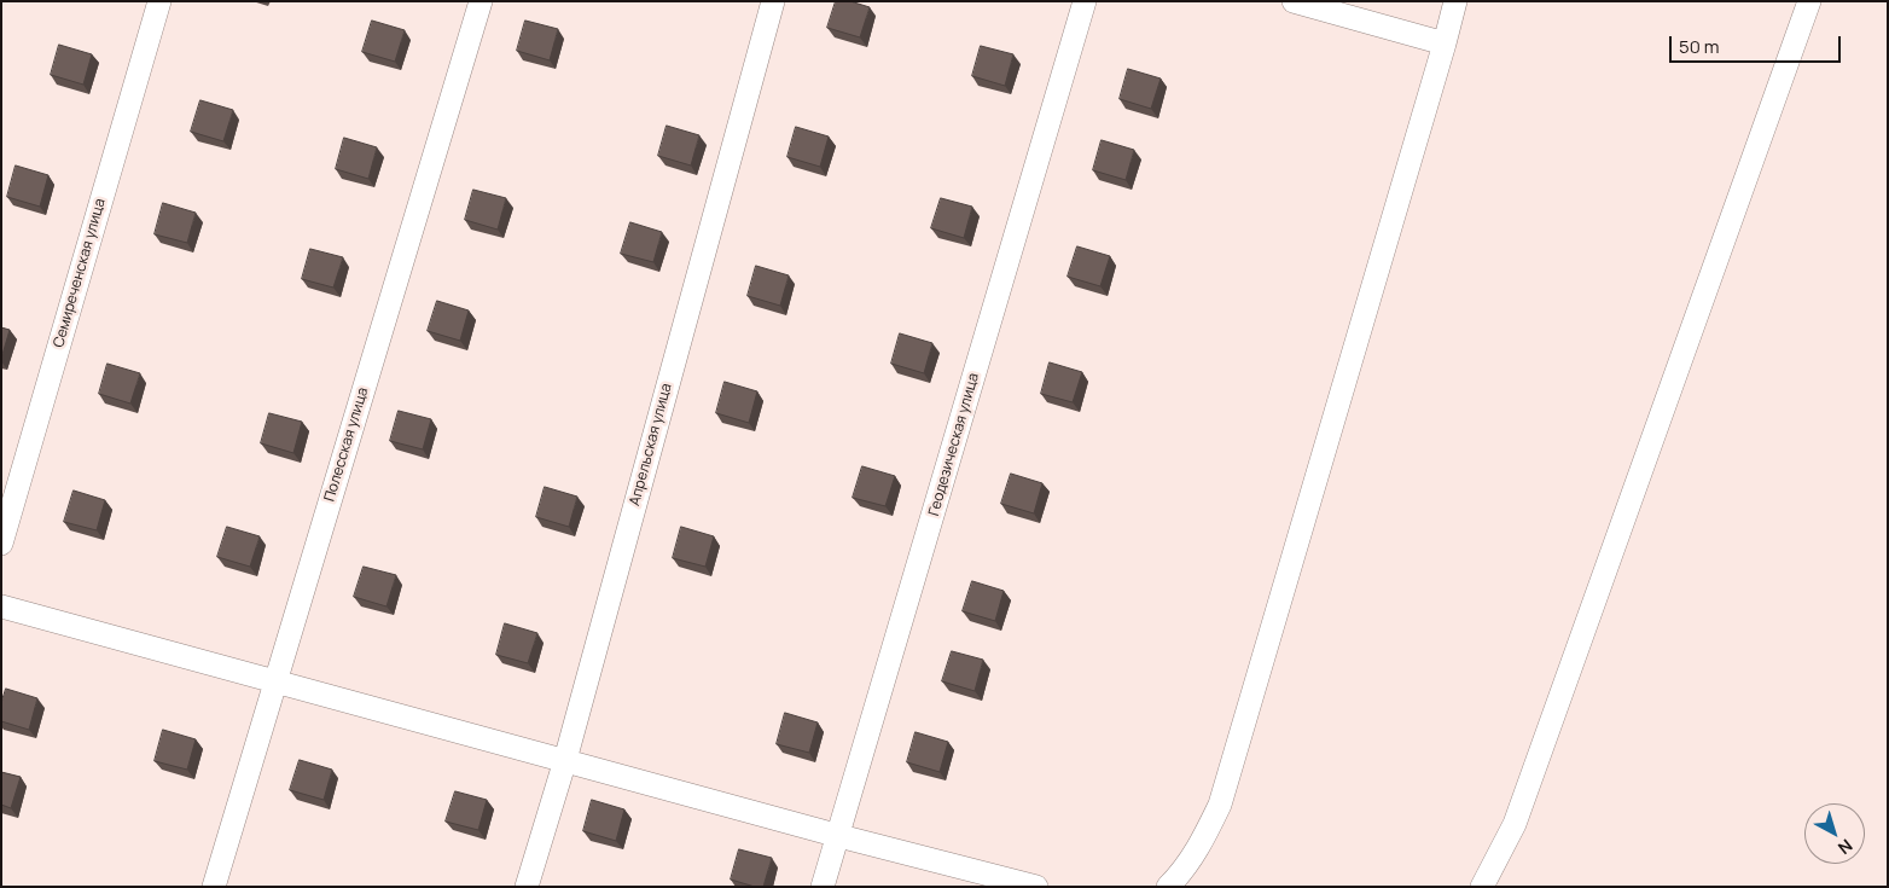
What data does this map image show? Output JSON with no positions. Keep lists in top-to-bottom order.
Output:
{
  "streets": {
    "street": [
      "Семиреченская улица",
      "Полесская улица",
      "Апрельская улица",
      "Геодезическая улица"
    ]
  },
  "scale_bar": "50 m",
  "north": "bottom right"
}
